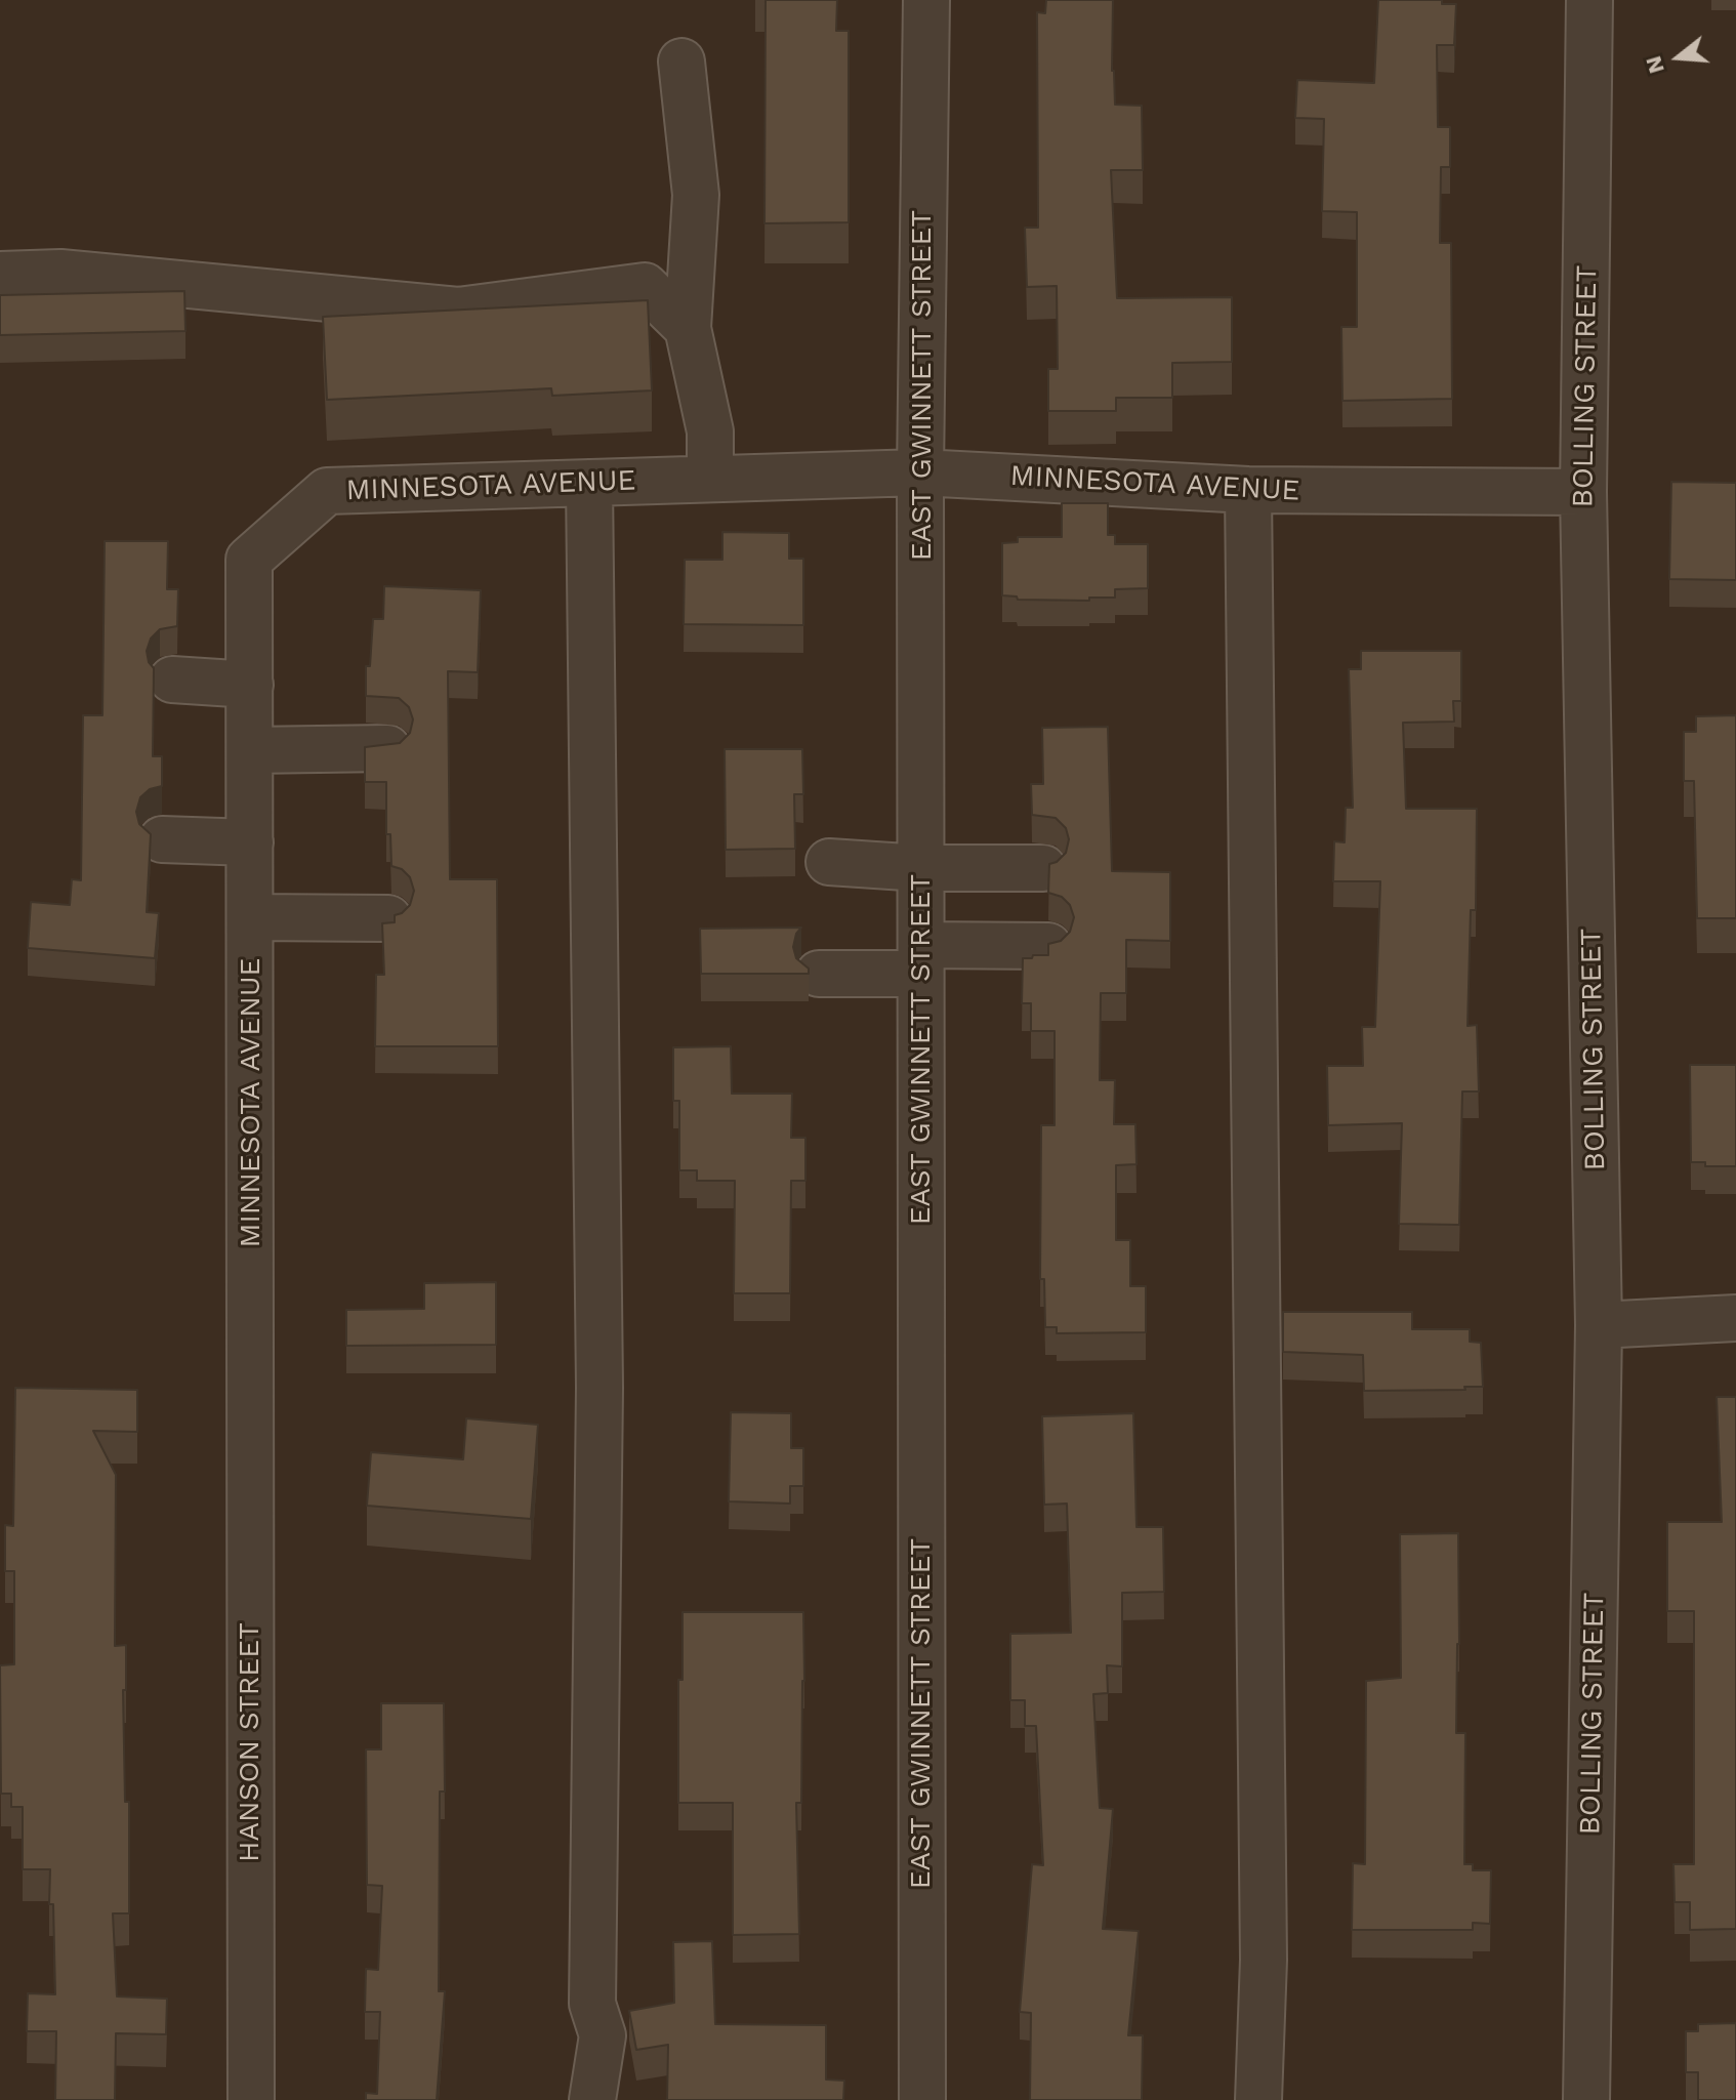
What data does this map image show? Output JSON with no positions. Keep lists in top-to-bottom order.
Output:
{
  "streets": {
    "street": [
      "EAST GWINNETT STREET",
      "BOLLING STREET",
      "MINNESOTA AVENUE",
      "HANSON STREET"
    ]
  },
  "crossings": [
    ["EAST GWINNETT STREET", "MINNESOTA AVENUE"],
    ["BOLLING STREET", "MINNESOTA AVENUE"],
    ["MINNESOTA AVENUE", "HANSON STREET"]
  ],
  "north": "left"
}
